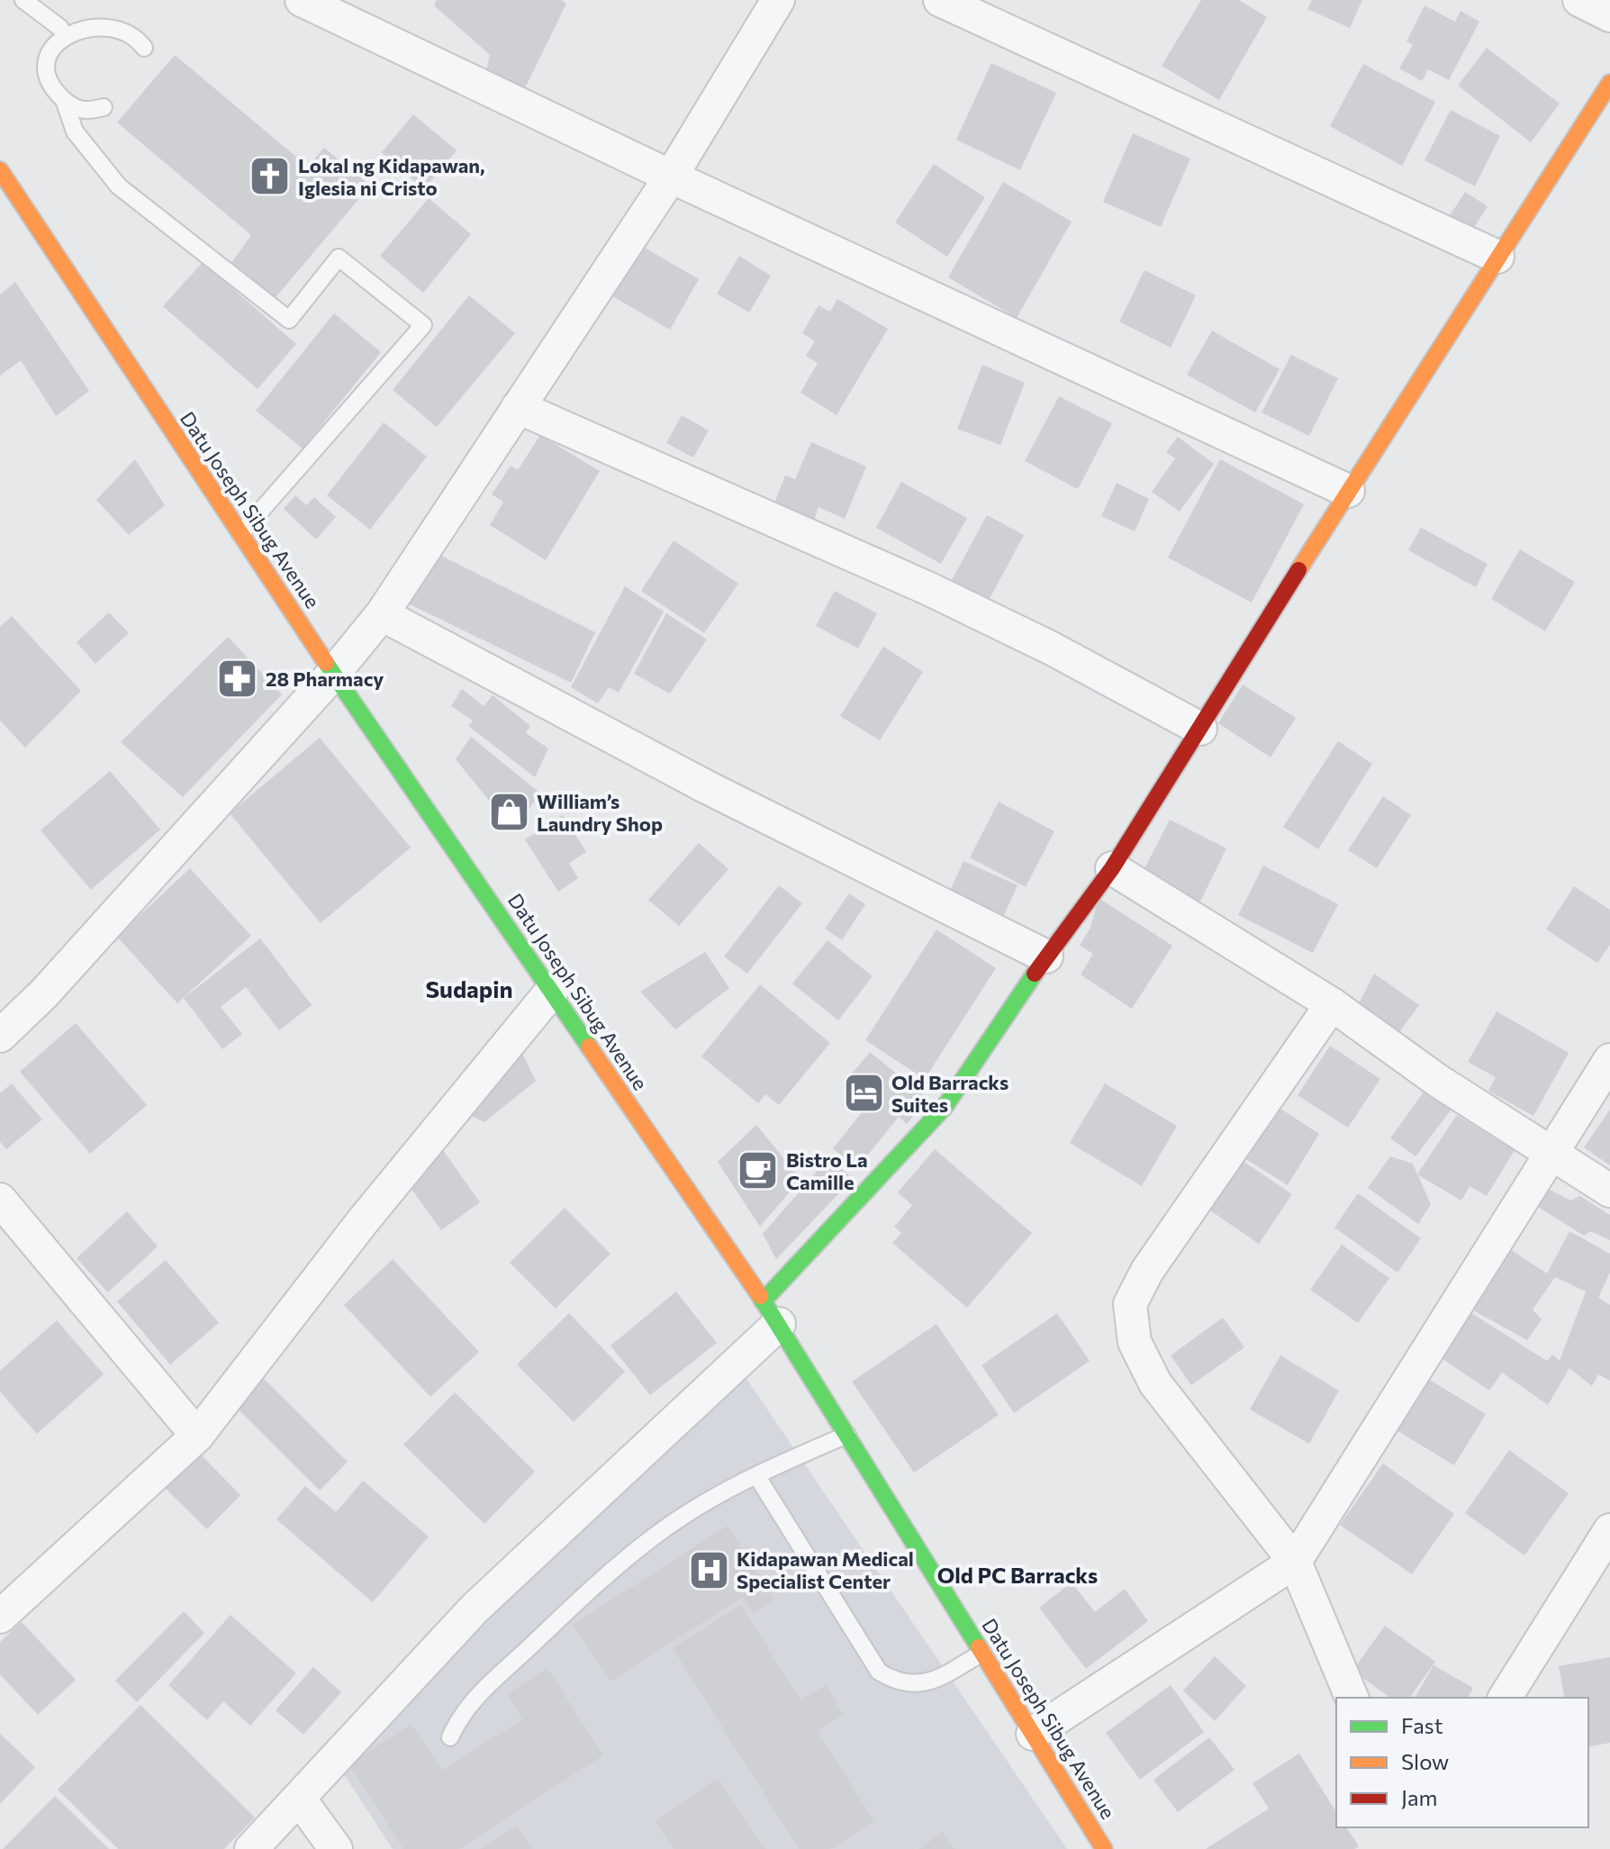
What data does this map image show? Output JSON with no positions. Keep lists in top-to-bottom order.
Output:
{
  "streets": {
    "main road": ["Datu Joseph Sibug Avenue"]
  },
  "districts": ["Sudapin", "Old PC Barracks"],
  "places": {
    "church": ["Lokal ng Kidapawan, Iglesia ni Cristo"],
    "pharmacy": ["28 Pharmacy"],
    "shop": ["William’s Laundry Shop"],
    "hotel": ["Old Barracks Suites"],
    "cafe": ["Bistro La Camille"],
    "hospital": ["Kidapawan Medical Specialist Center"]
  },
  "legend": ["Fast", "Slow", "Jam"]
}
